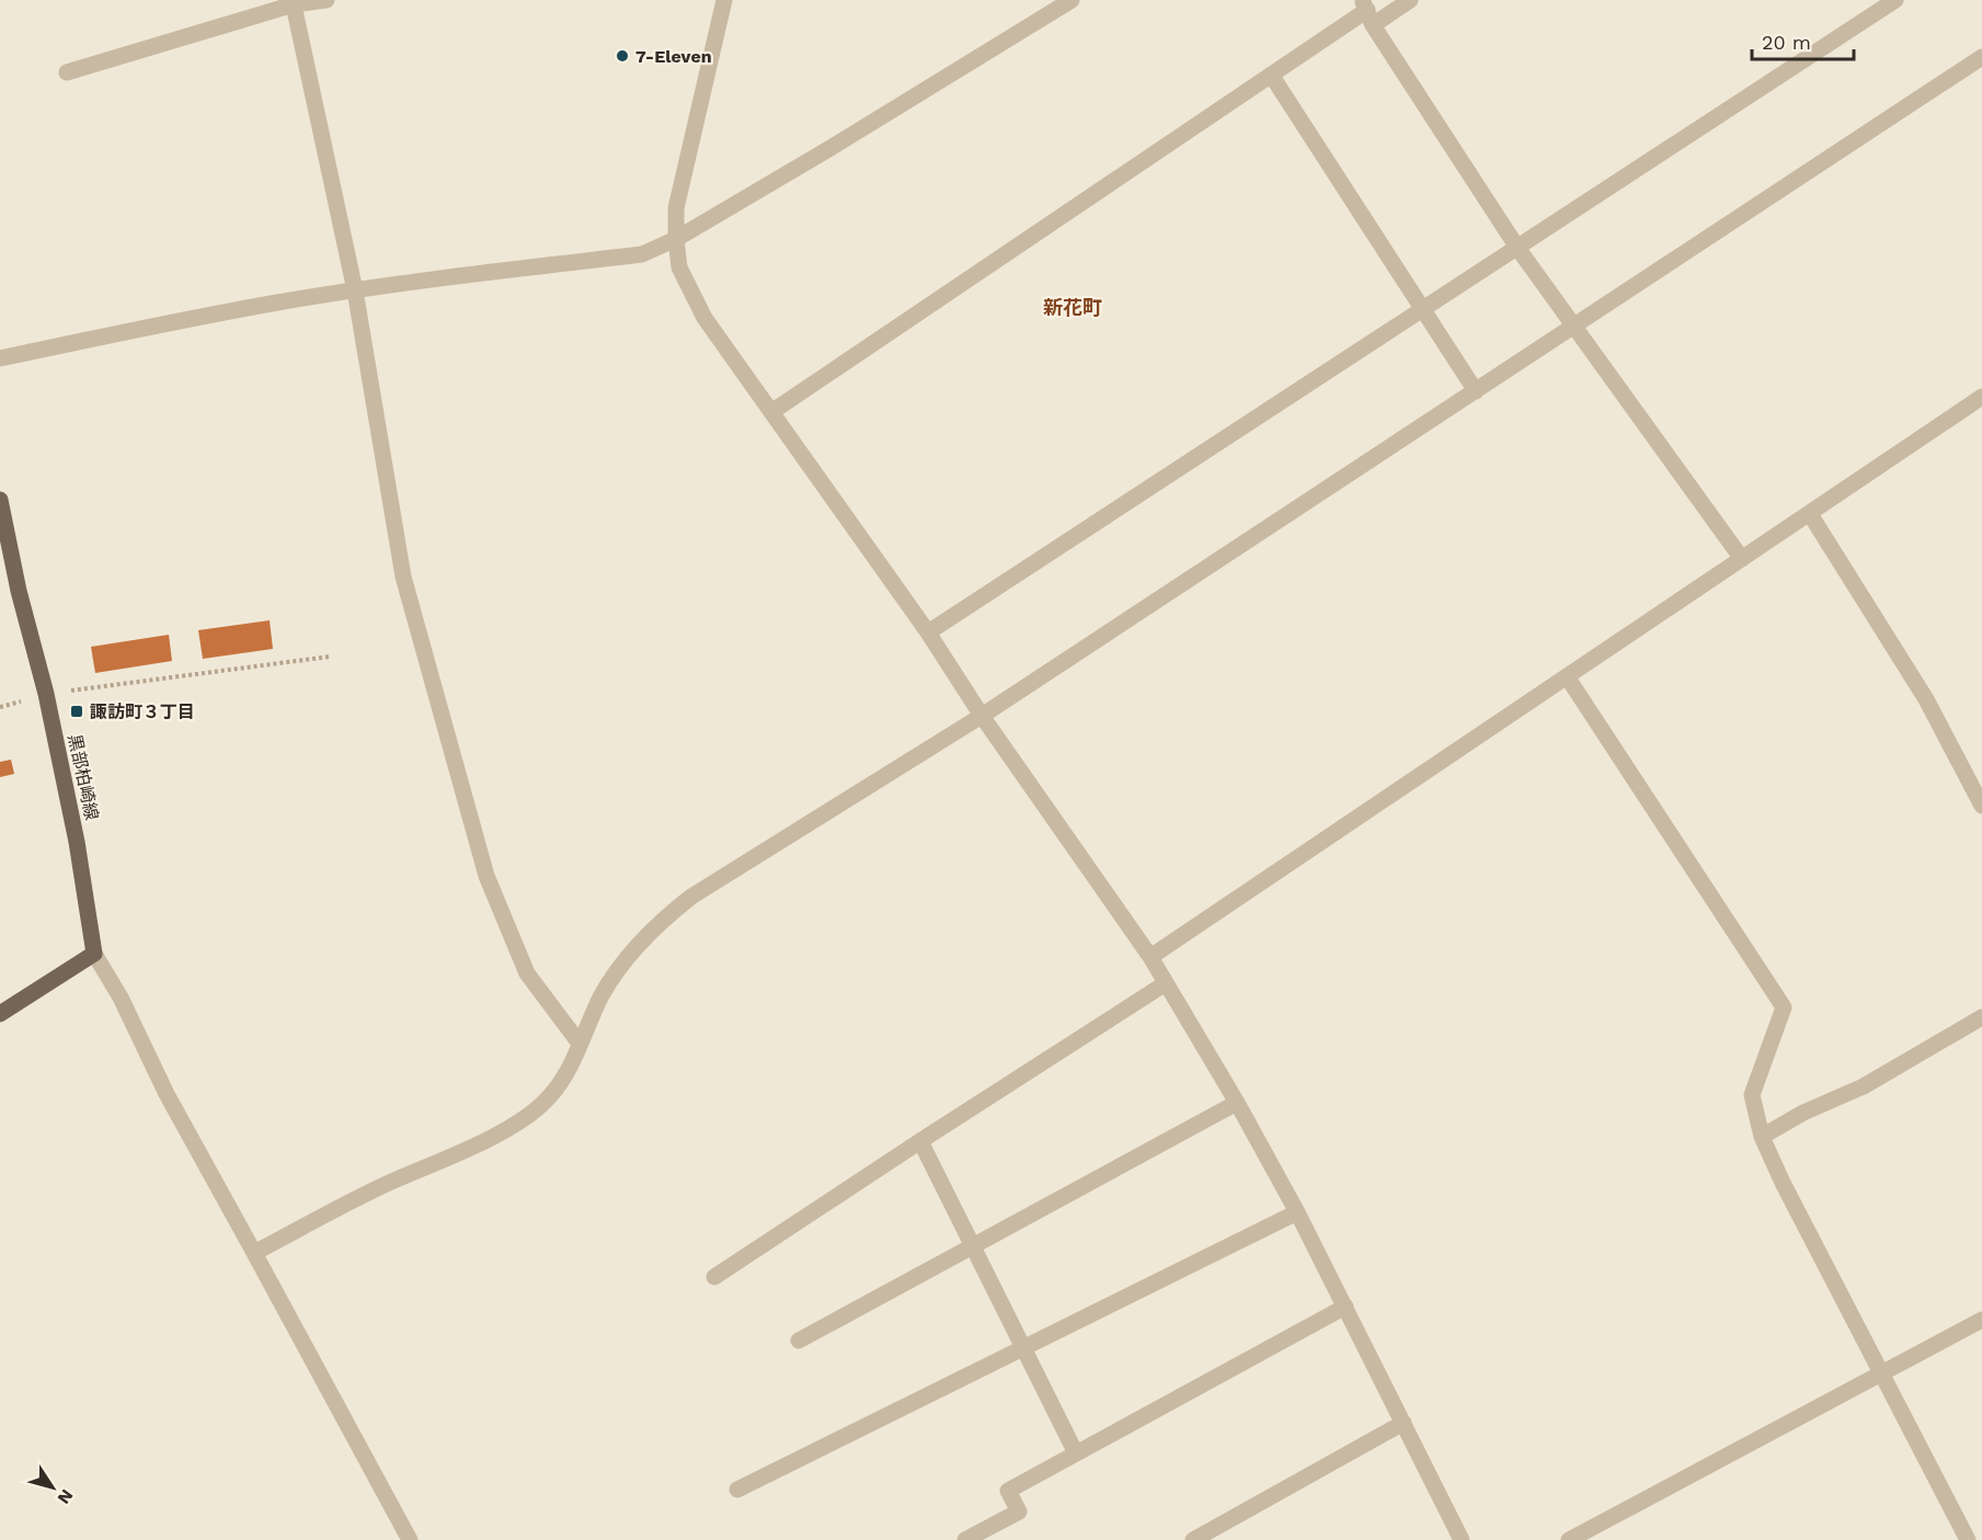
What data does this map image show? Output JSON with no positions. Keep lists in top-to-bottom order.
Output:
{
  "streets": {
    "main road": ["黒部柏崎線"]
  },
  "districts": ["新花町"],
  "places": {
    "other": ["7-Eleven"],
    "transit": ["諏訪町３丁目"]
  },
  "scale_bar": "20 m",
  "north": "bottom right"
}
